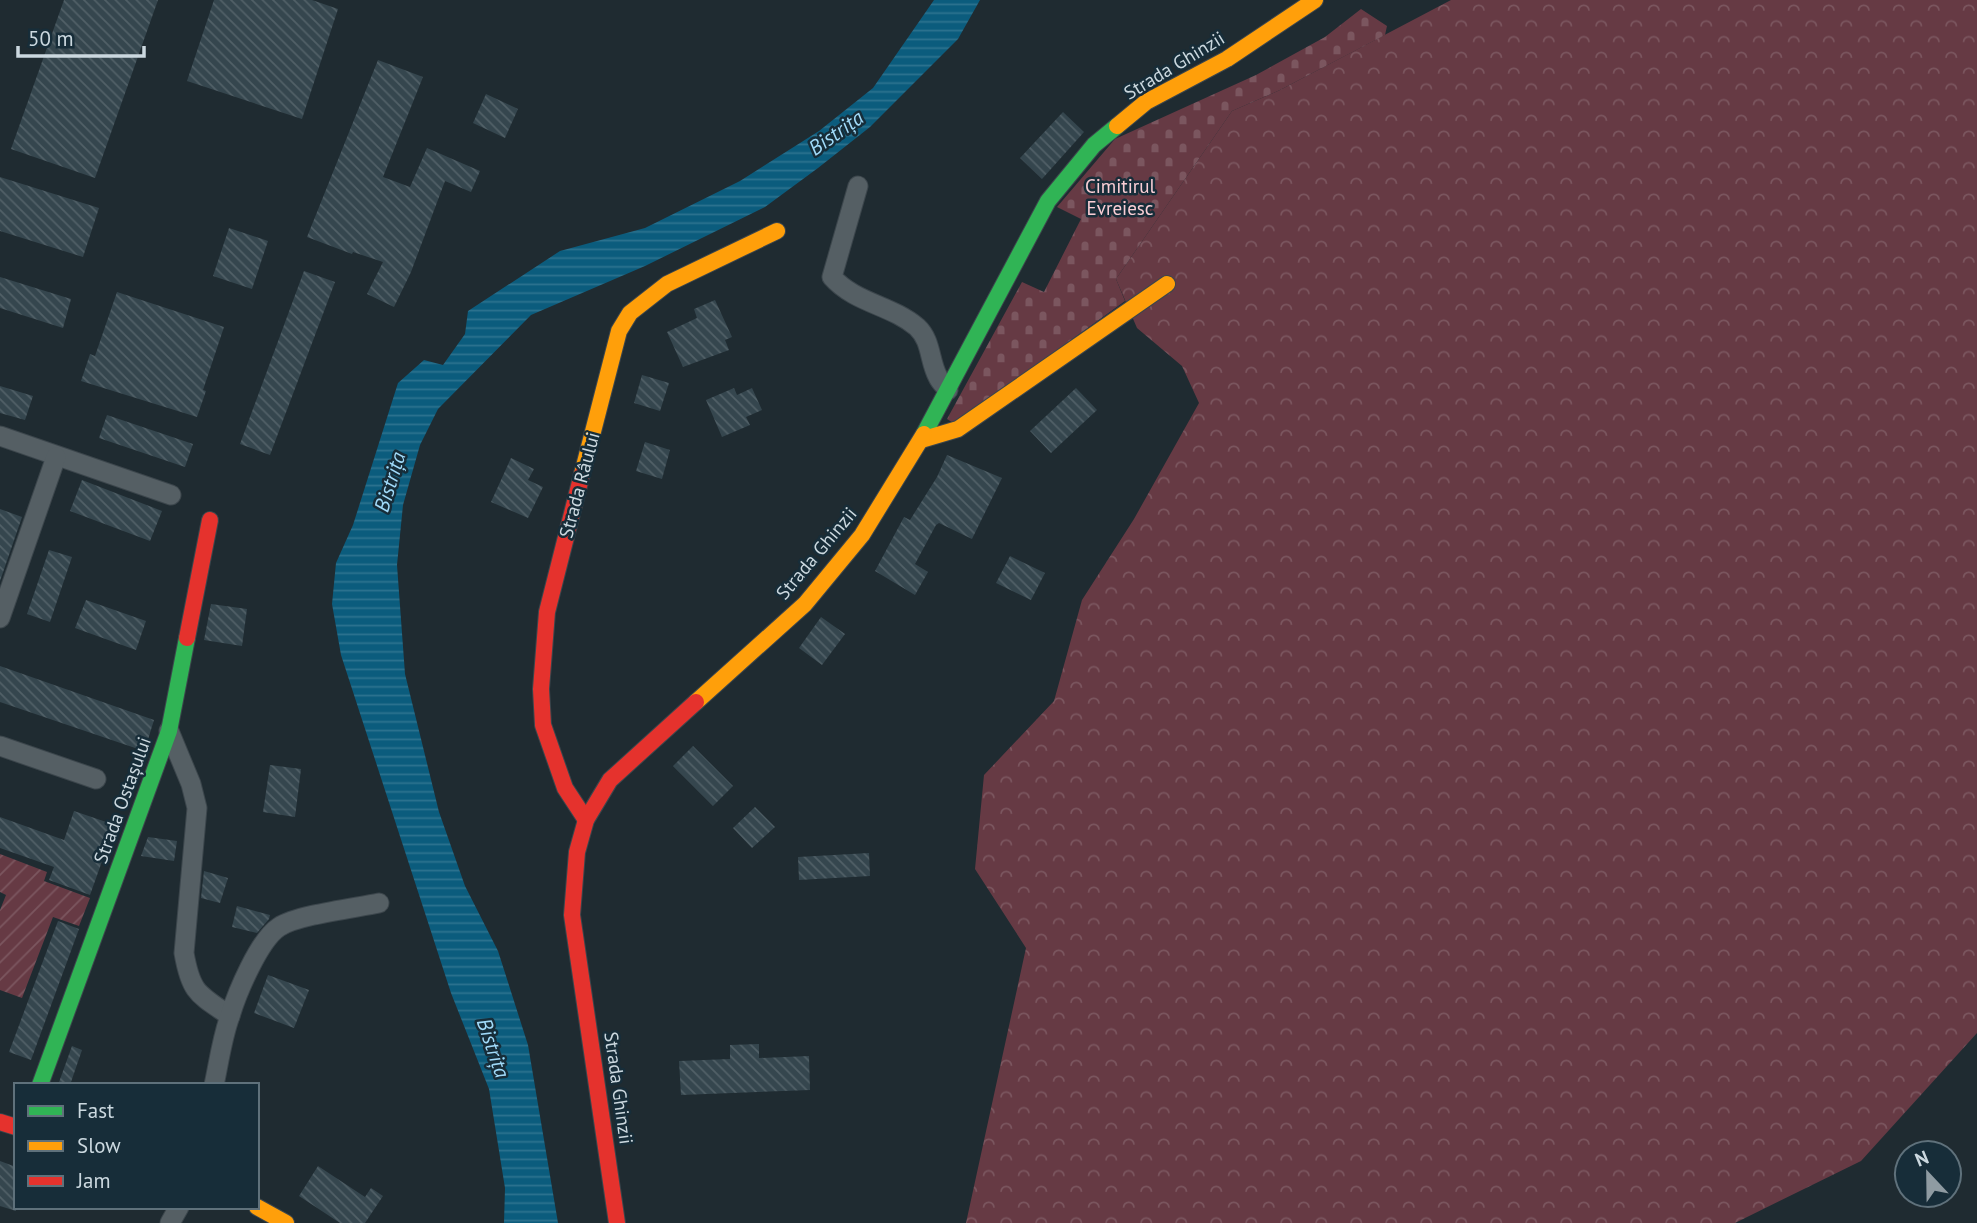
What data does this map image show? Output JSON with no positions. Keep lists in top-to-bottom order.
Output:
{
  "streets": {
    "street": ["Strada Ghinzii", "Strada Râului", "Strada Ostașului"]
  },
  "crossings": [
    ["Strada Ghinzii", "Strada Râului"]
  ],
  "water": ["Bistrița"],
  "parks": ["Cimitirul Evreiesc"],
  "legend": ["Fast", "Slow", "Jam"],
  "scale_bar": "50 m",
  "north": "top"
}
